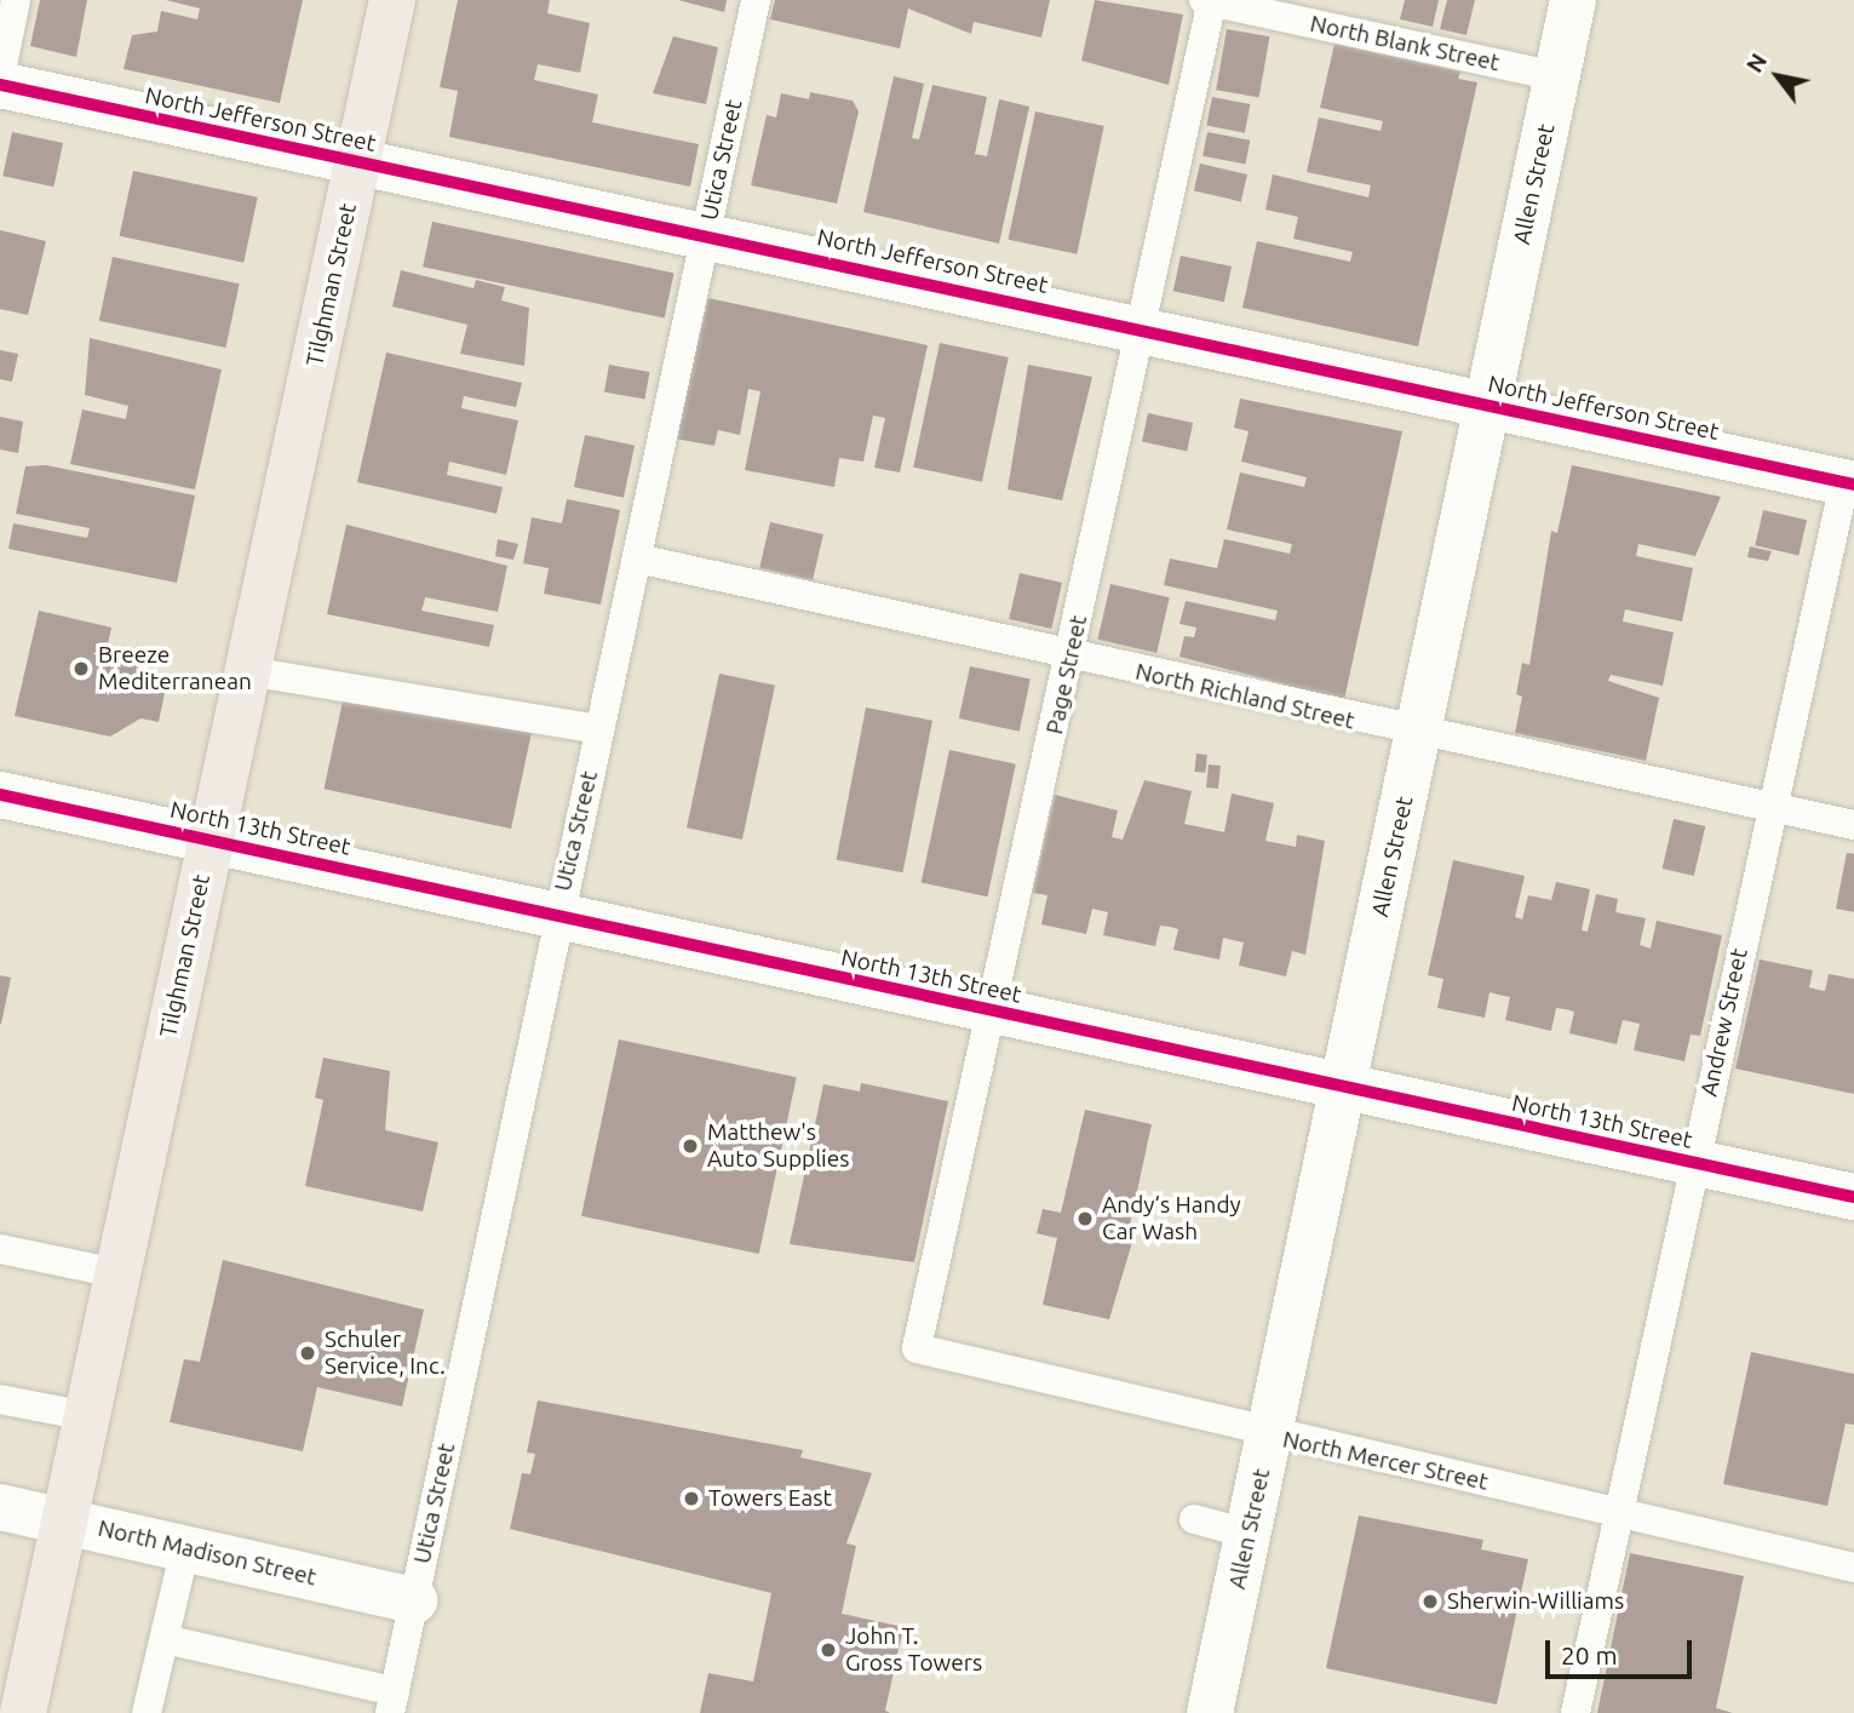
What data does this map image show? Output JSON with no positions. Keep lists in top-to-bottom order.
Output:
{
  "streets": {
    "main road": ["Tilghman Street"],
    "street": [
      "North Jefferson Street",
      "Allen Street",
      "North 13th Street",
      "North Madison Street"
    ],
    "lane": [
      "North Blank Street",
      "Utica Street",
      "Page Street",
      "North Richland Street",
      "Andrew Street",
      "North Mercer Street"
    ]
  },
  "crossings": [
    ["North Blank Street", "Allen Street"],
    ["North Blank Street", "Page Street"],
    ["North Jefferson Street", "Utica Street"],
    ["North Jefferson Street", "Allen Street"],
    ["North Jefferson Street", "Tilghman Street"],
    ["North Jefferson Street", "Page Street"],
    ["North Jefferson Street", "Andrew Street"],
    ["Utica Street", "North Richland Street"],
    ["Utica Street", "North 13th Street"],
    ["Utica Street", "North Madison Street"],
    ["Allen Street", "North Richland Street"],
    ["Allen Street", "North 13th Street"],
    ["Allen Street", "North Mercer Street"],
    ["Tilghman Street", "North 13th Street"],
    ["Tilghman Street", "North Madison Street"],
    ["Page Street", "North Richland Street"],
    ["Page Street", "North 13th Street"],
    ["Page Street", "North Mercer Street"],
    ["North Richland Street", "Andrew Street"],
    ["North 13th Street", "Andrew Street"],
    ["Andrew Street", "North Mercer Street"]
  ],
  "places": [
    "Breeze Mediterranean",
    "Matthew's Auto Supplies",
    "Andy’s Handy Car Wash",
    "Schuler Service, Inc.",
    "Towers East",
    "Sherwin-Williams",
    "John T. Gross Towers"
  ],
  "scale_bar": "20 m",
  "north": "top left"
}
